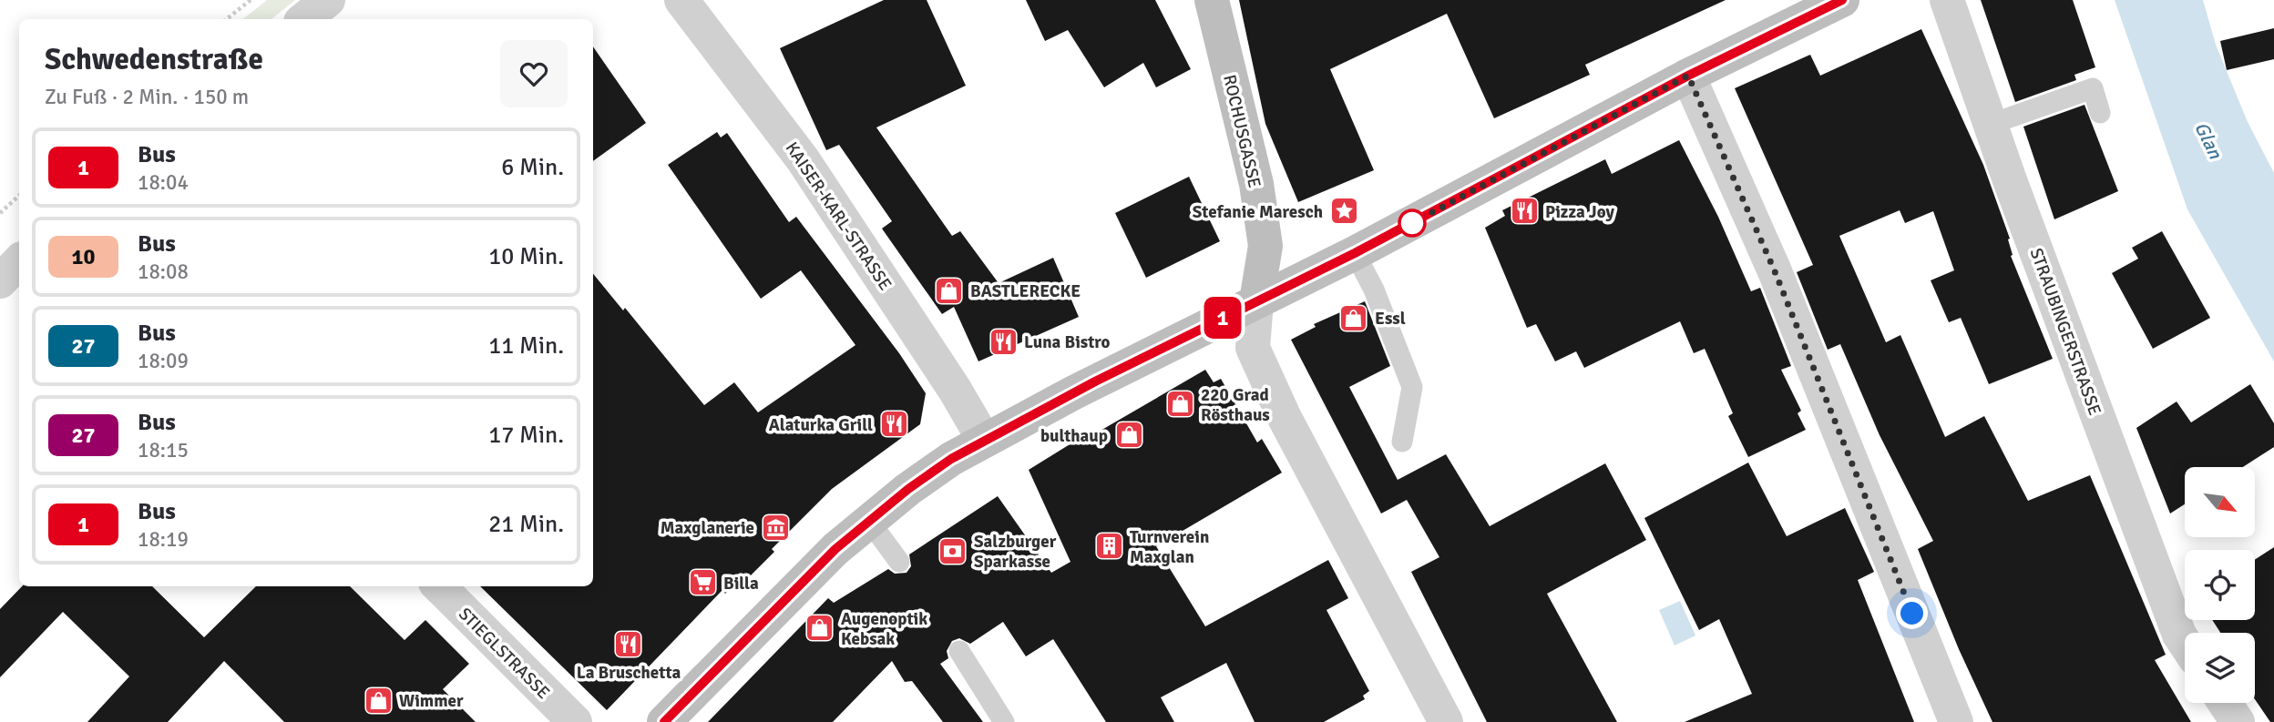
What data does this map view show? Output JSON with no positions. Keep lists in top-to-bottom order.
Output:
{
  "streets": {
    "street": [
      "ROCHUSGASSE",
      "KAISER-KARL-STRASSE",
      "STRAUBINGERSTRASSE",
      "STIEGLSTRASSE"
    ]
  },
  "water": ["Glan"],
  "places": {
    "place": ["Stefanie Maresch"],
    "restaurant": [
      "Pizza Joy",
      "Luna Bistro",
      "Alaturka Grill",
      "La Bruschetta"
    ],
    "shop": [
      "BASTLERECKE",
      "Essl",
      "220 Grad Rösthaus",
      "bulthaup",
      "Augenoptik Kebsak",
      "Wimmer"
    ],
    "museum": ["Maxglanerie"],
    "building": ["Turnverein Maxglan"],
    "bank": ["Salzburger Sparkasse"],
    "supermarket": ["Billa"]
  },
  "lines": ["bus line 1"],
  "north": "bottom right",
  "page": {
    "on_map": "1",
    "heading": ["Schwedenstraße", "Zu Fuß · 2 Min. · 150 m"],
    "list": [
      {
        "mark": "1",
        "name": "Bus",
        "note": "18:04",
        "value": "6 Min."
      },
      {
        "mark": "10",
        "name": "Bus",
        "note": "18:08",
        "value": "10 Min."
      },
      {
        "mark": "27",
        "name": "Bus",
        "note": "18:09",
        "value": "11 Min."
      },
      {
        "mark": "27",
        "name": "Bus",
        "note": "18:15",
        "value": "17 Min."
      },
      {
        "mark": "1",
        "name": "Bus",
        "note": "18:19",
        "value": "21 Min."
      }
    ]
  }
}
